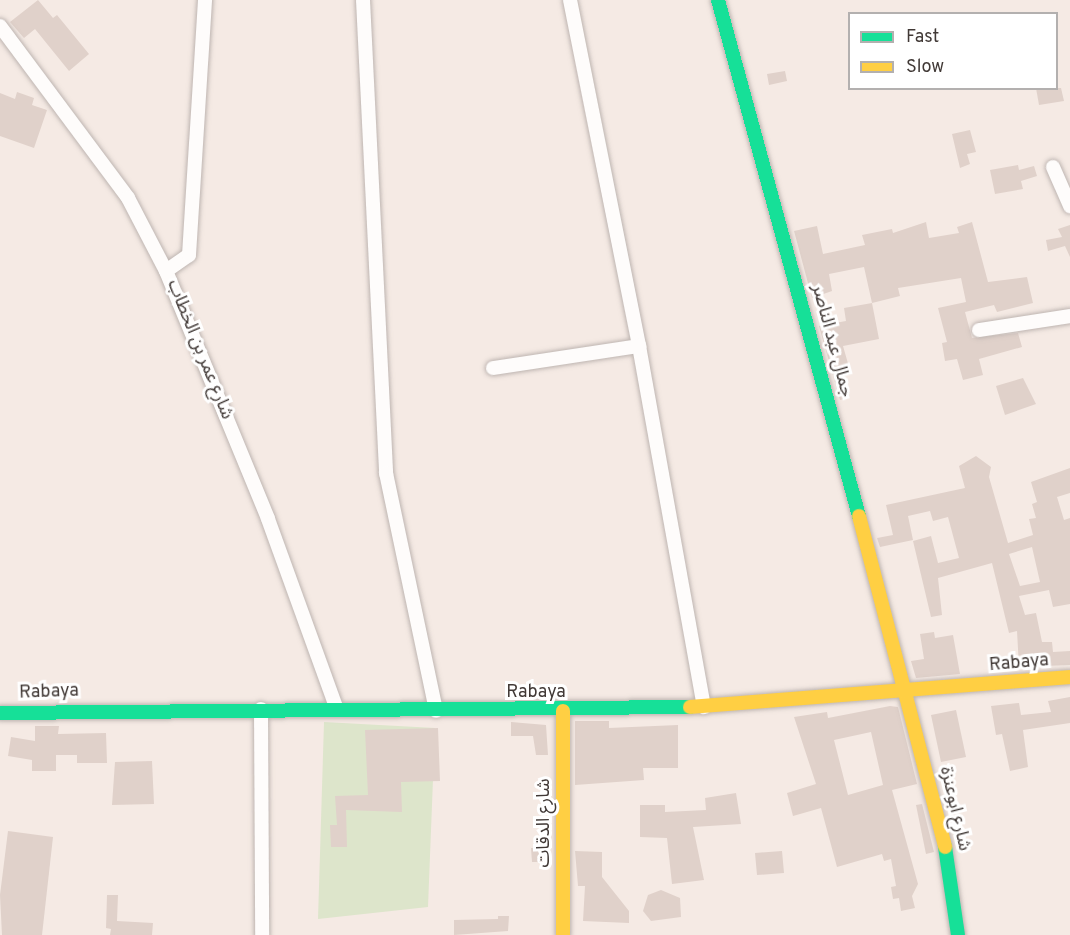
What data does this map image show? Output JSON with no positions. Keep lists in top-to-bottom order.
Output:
{
  "streets": {
    "street": [
      "جمال عبد الناصر",
      "شارع عمر بن الخطاب",
      "Rabaya",
      "شارع ابوعنزة",
      "شارع الدقات"
    ]
  },
  "crossings": [
    ["جمال عبد الناصر", "Rabaya"],
    ["جمال عبد الناصر", "شارع ابوعنزة"],
    ["شارع عمر بن الخطاب", "Rabaya"],
    ["Rabaya", "شارع ابوعنزة"],
    ["Rabaya", "شارع الدقات"]
  ],
  "legend": ["Fast", "Slow"]
}
